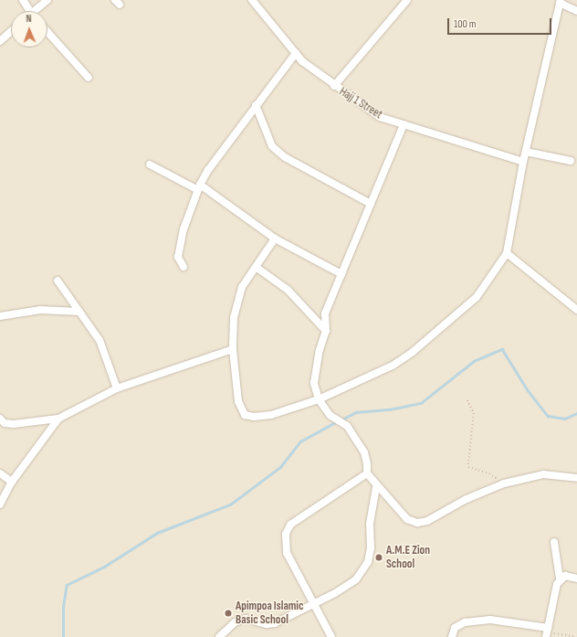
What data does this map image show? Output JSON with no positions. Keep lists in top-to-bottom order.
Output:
{
  "streets": {
    "street": ["Hajj 1 Street"]
  },
  "places": ["A.M.E Zion School", "Apimpoa Islamic Basic School"],
  "scale_bar": "100 m",
  "north": "top"
}
